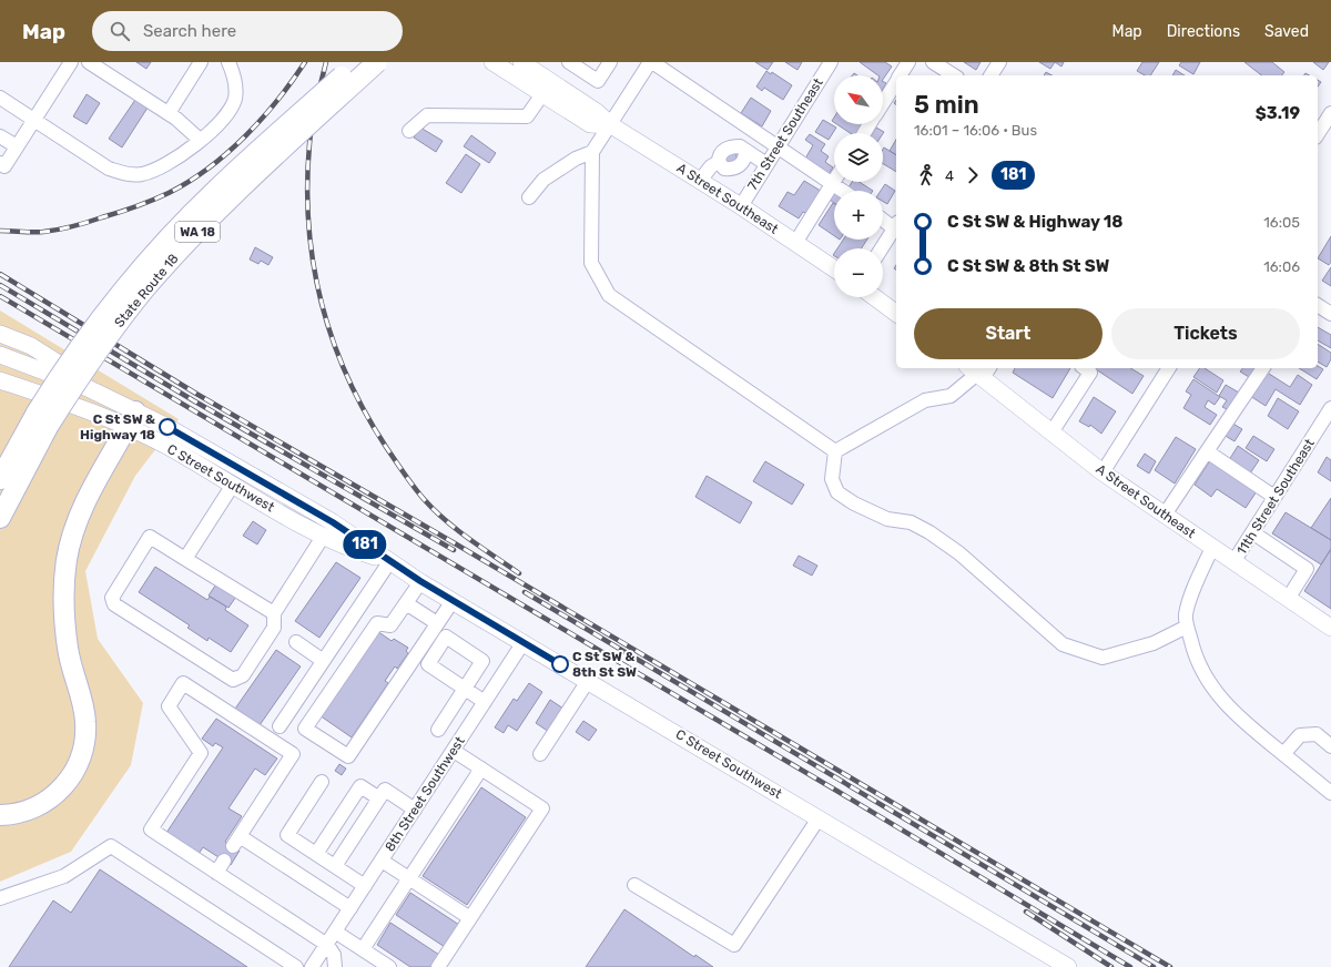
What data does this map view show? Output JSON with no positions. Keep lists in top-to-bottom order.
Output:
{
  "streets": {
    "highway": ["WA 18", "State Route 18"],
    "main road": ["A Street Southeast", "C Street Southwest"],
    "street": ["7th Street Southeast", "11th Street Southeast", "8th Street Southwest"]
  },
  "crossings": [
    ["7th Street Southeast", "A Street Southeast"],
    ["A Street Southeast", "11th Street Southeast"],
    ["C Street Southwest", "8th Street Southwest"]
  ],
  "places": ["C St SW & Highway 18", "C St SW & 8th St SW"],
  "lines": ["bus line 181"],
  "north": "top left",
  "page": {
    "header": "Map",
    "search": "Search here",
    "nav": ["Map", "Directions", "Saved"],
    "on_map": "181",
    "map_buttons": ["+", "−"],
    "heading": ["5 min", "16:01 – 16:06 · Bus", "$3.19"],
    "legs": ["4", "181"],
    "list": [
      {
        "name": "C St SW & Highway 18",
        "value": "16:05"
      },
      {
        "name": "C St SW & 8th St SW",
        "value": "16:06"
      }
    ],
    "buttons": ["Start", "Tickets"]
  }
}
